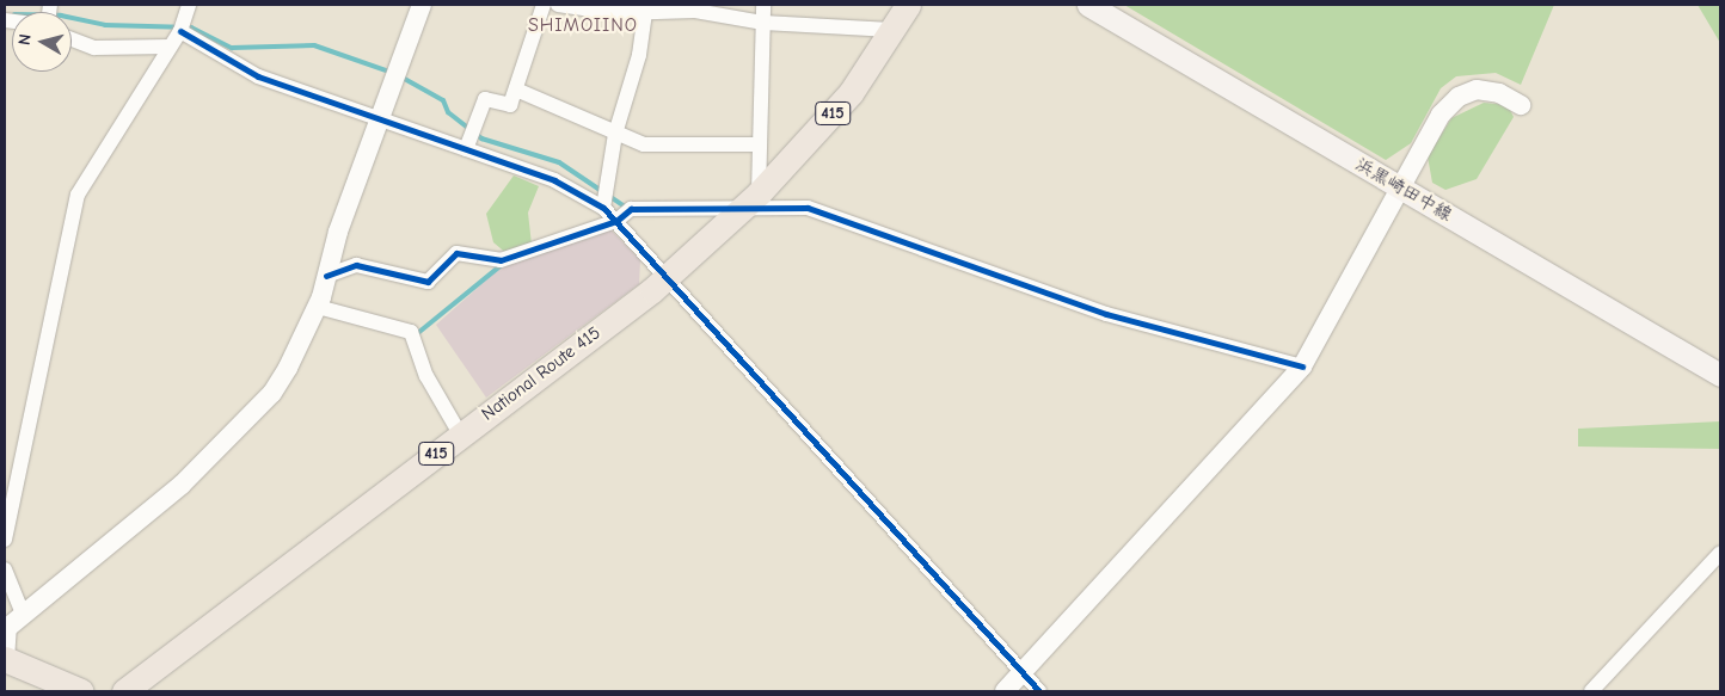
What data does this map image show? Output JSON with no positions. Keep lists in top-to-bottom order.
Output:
{
  "streets": {
    "highway": ["415", "National Route 415"],
    "main road": ["浜黒崎田中線"]
  },
  "districts": ["SHIMOIINO"],
  "north": "left"
}
